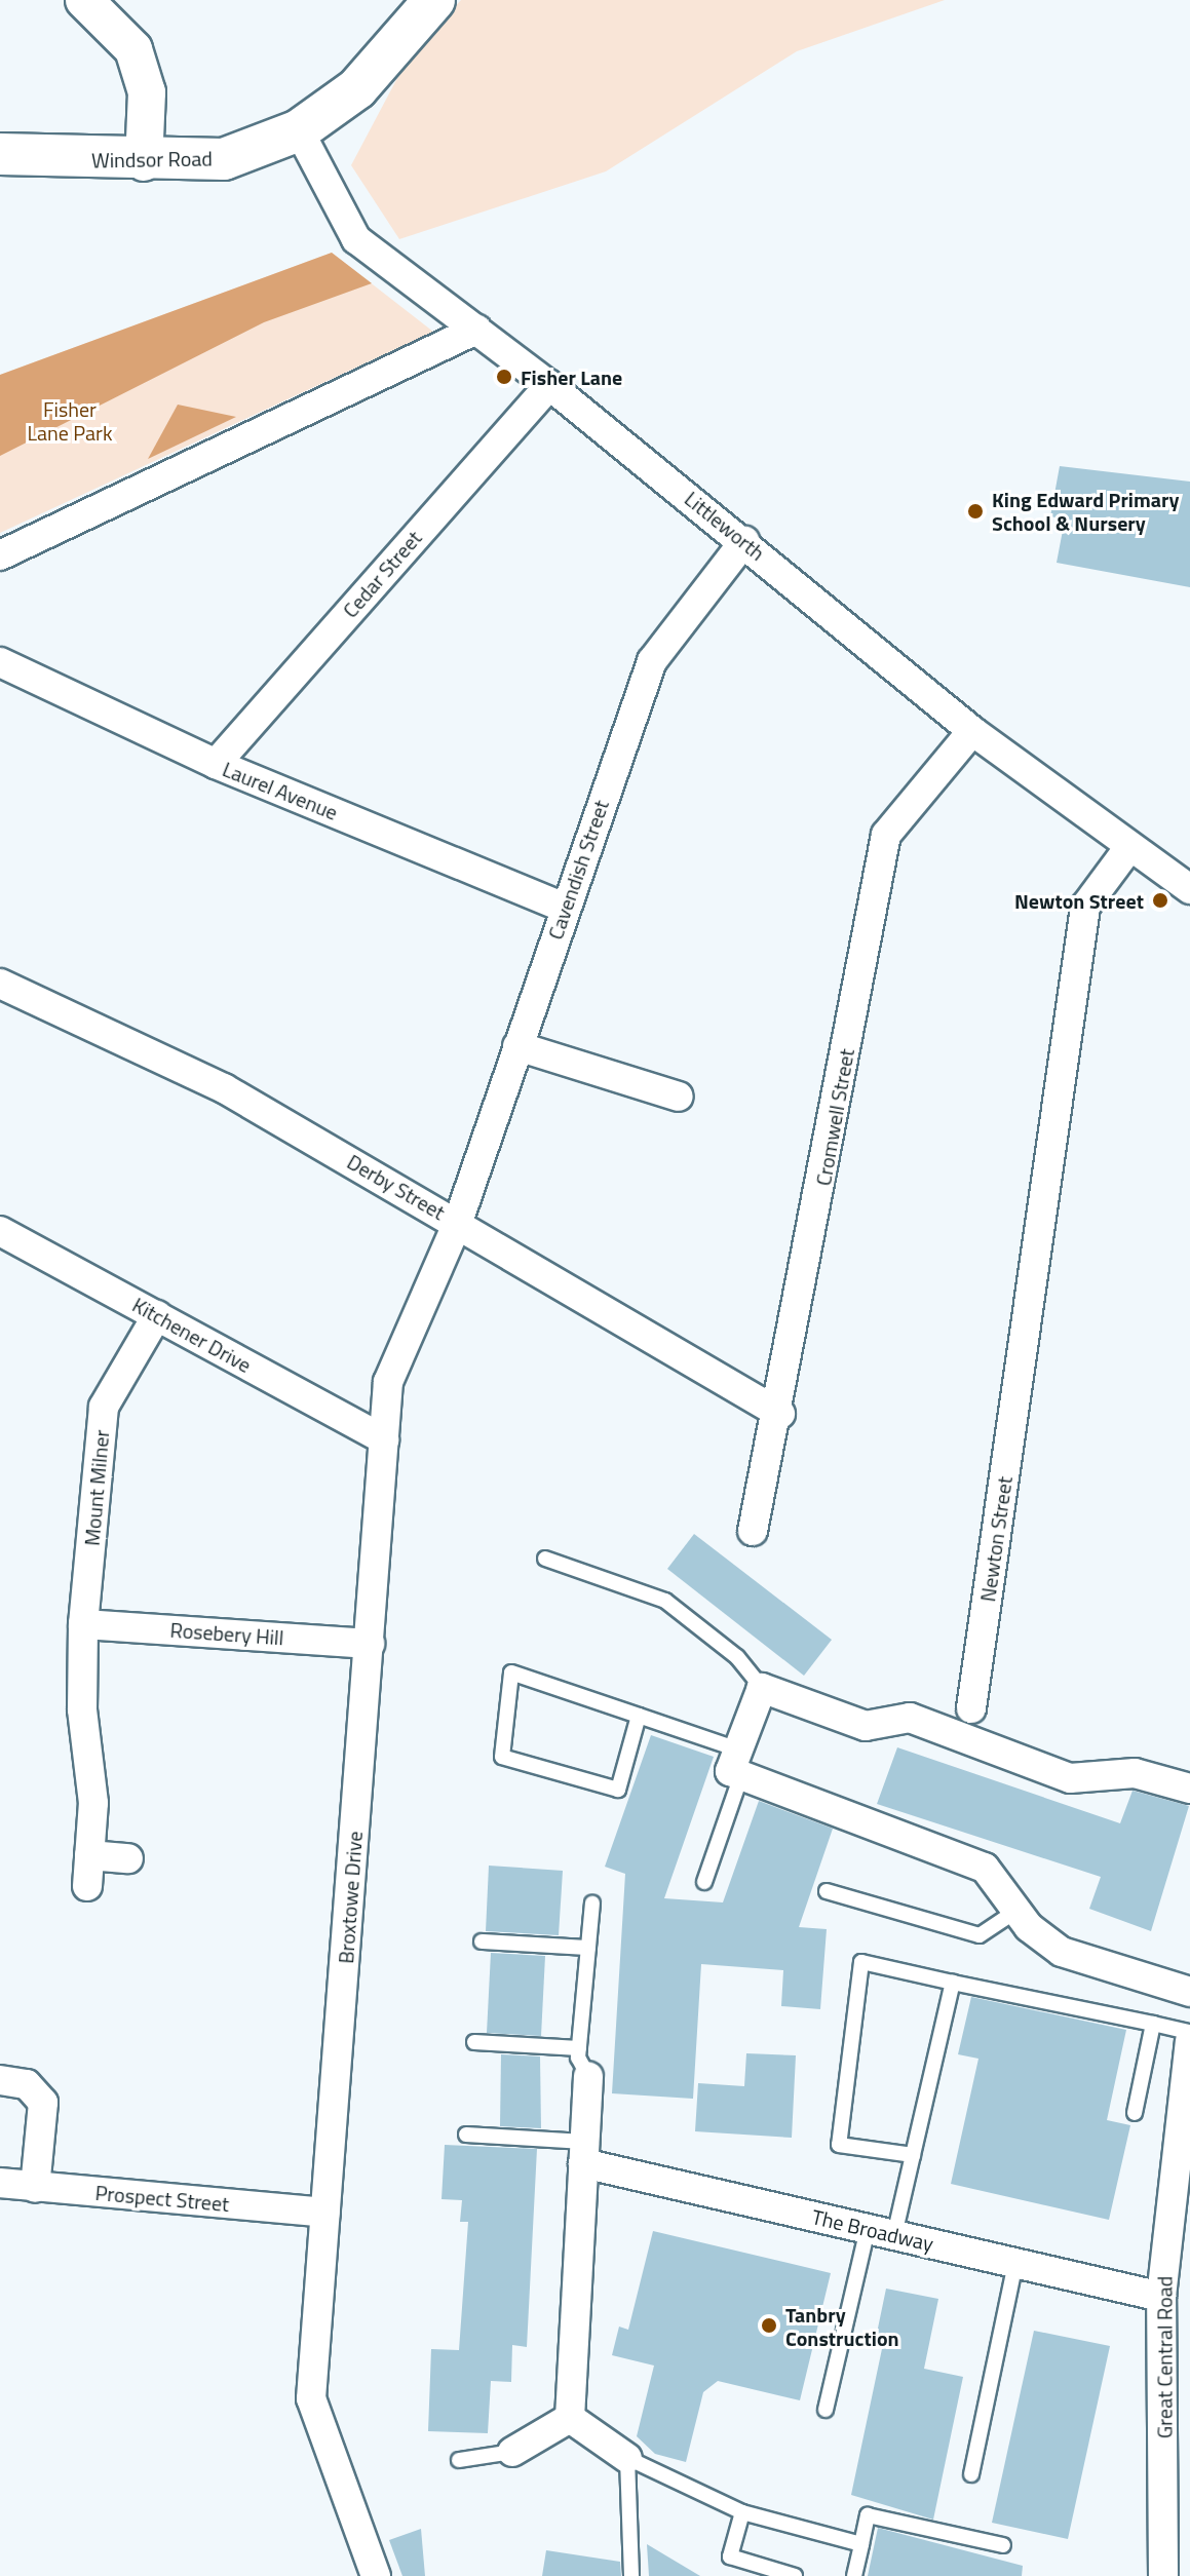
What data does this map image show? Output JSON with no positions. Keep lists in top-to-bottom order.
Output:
{
  "streets": {
    "main road": ["Windsor Road"],
    "street": [
      "Littleworth",
      "Cedar Street",
      "Laurel Avenue",
      "Cavendish Street",
      "Cromwell Street",
      "Derby Street",
      "Kitchener Drive",
      "Mount Milner",
      "Newton Street",
      "Rosebery Hill",
      "Broxtowe Drive",
      "Prospect Street",
      "The Broadway",
      "Great Central Road"
    ]
  },
  "crossings": [
    ["Windsor Road", "Littleworth"],
    ["Littleworth", "Cedar Street"],
    ["Littleworth", "Cavendish Street"],
    ["Littleworth", "Cromwell Street"],
    ["Littleworth", "Newton Street"],
    ["Cedar Street", "Laurel Avenue"],
    ["Laurel Avenue", "Cavendish Street"],
    ["Cavendish Street", "Derby Street"],
    ["Cavendish Street", "Broxtowe Drive"],
    ["Cromwell Street", "Derby Street"],
    ["Derby Street", "Broxtowe Drive"],
    ["Kitchener Drive", "Mount Milner"],
    ["Kitchener Drive", "Broxtowe Drive"],
    ["Mount Milner", "Rosebery Hill"],
    ["Rosebery Hill", "Broxtowe Drive"],
    ["Broxtowe Drive", "Prospect Street"],
    ["The Broadway", "Great Central Road"]
  ],
  "parks": ["Fisher Lane Park"],
  "places": [
    "Fisher Lane",
    "King Edward Primary School & Nursery",
    "Newton Street",
    "Tanbry Construction"
  ]
}
